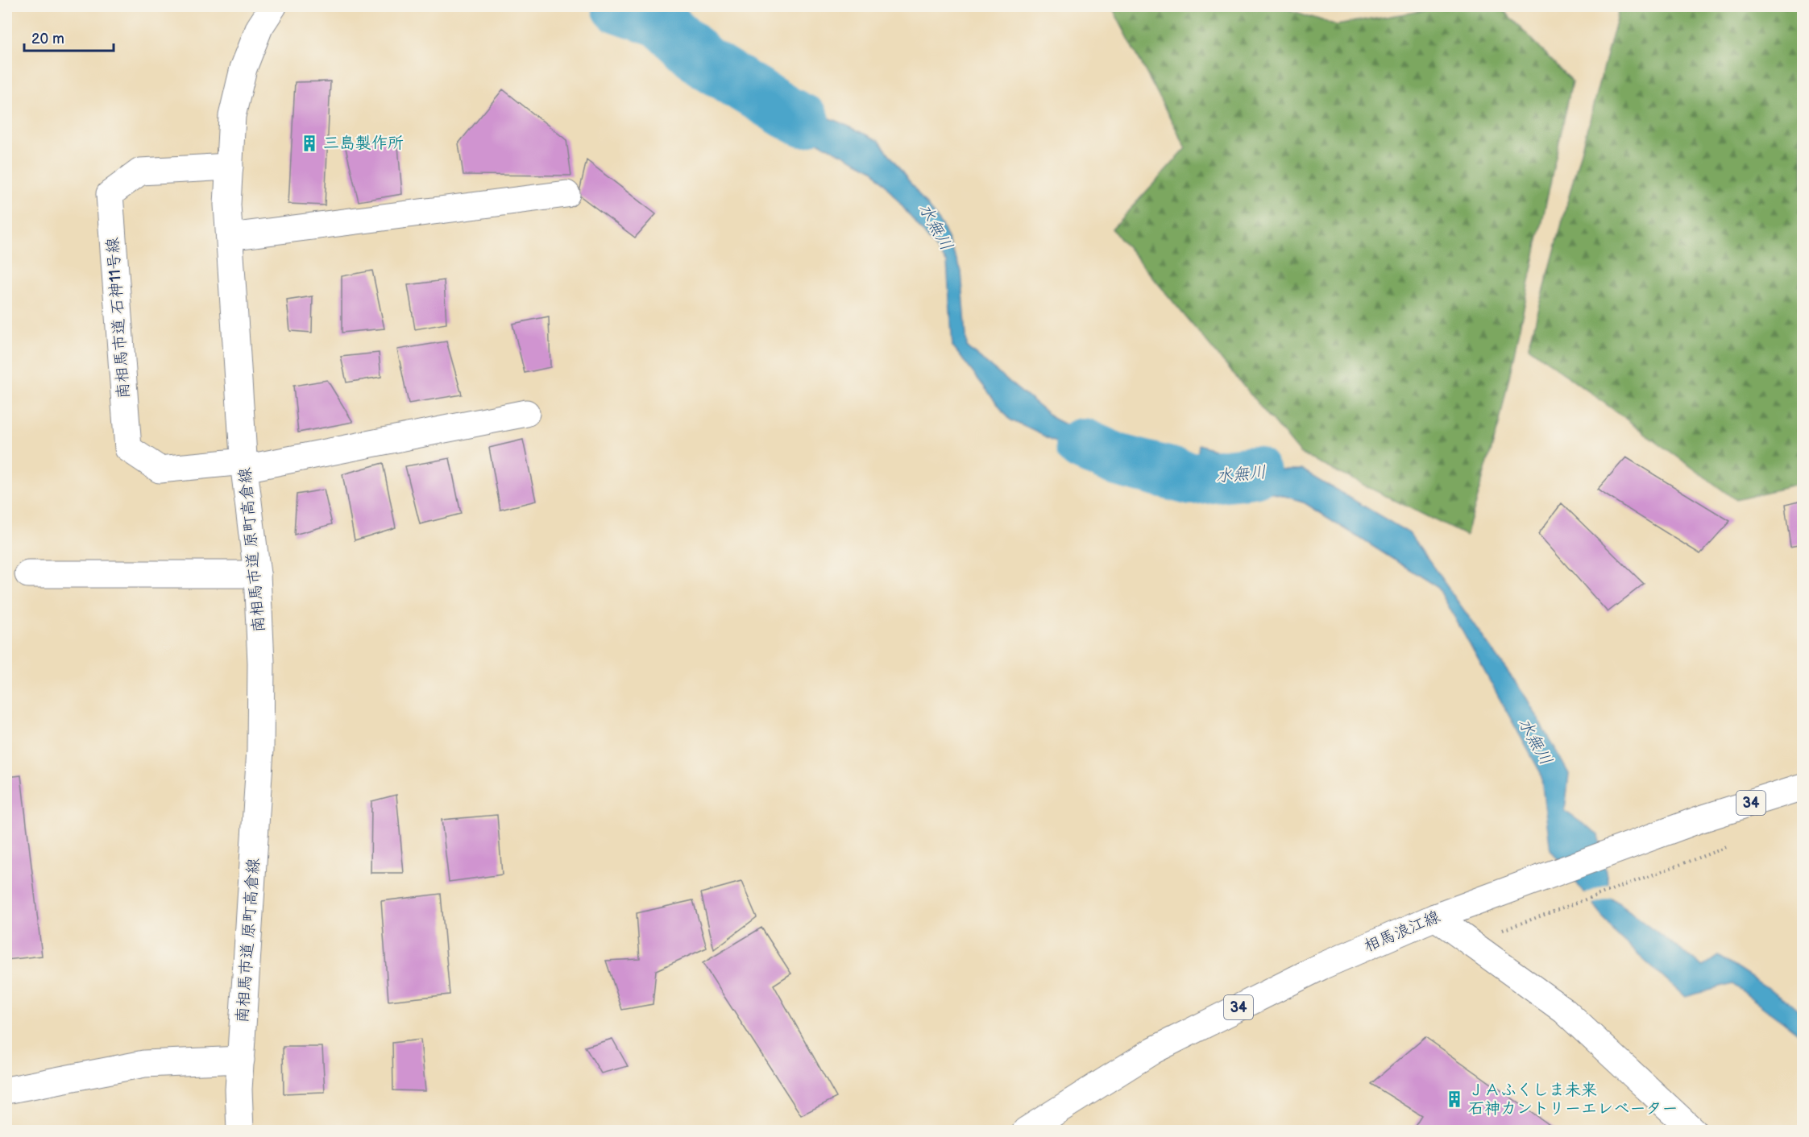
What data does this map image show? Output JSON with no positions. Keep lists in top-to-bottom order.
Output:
{
  "streets": {
    "street": [
      "南相馬市道 石神11号線",
      "南相馬市道 原町高倉線",
      "34",
      "相馬浪江線"
    ]
  },
  "crossings": [
    ["南相馬市道 石神11号線", "南相馬市道 原町高倉線"]
  ],
  "water": ["水無川"],
  "places": {
    "building": ["三島製作所", "ＪＡふくしま未来 石神カントリーエレベーター"]
  },
  "scale_bar": "20 m"
}
